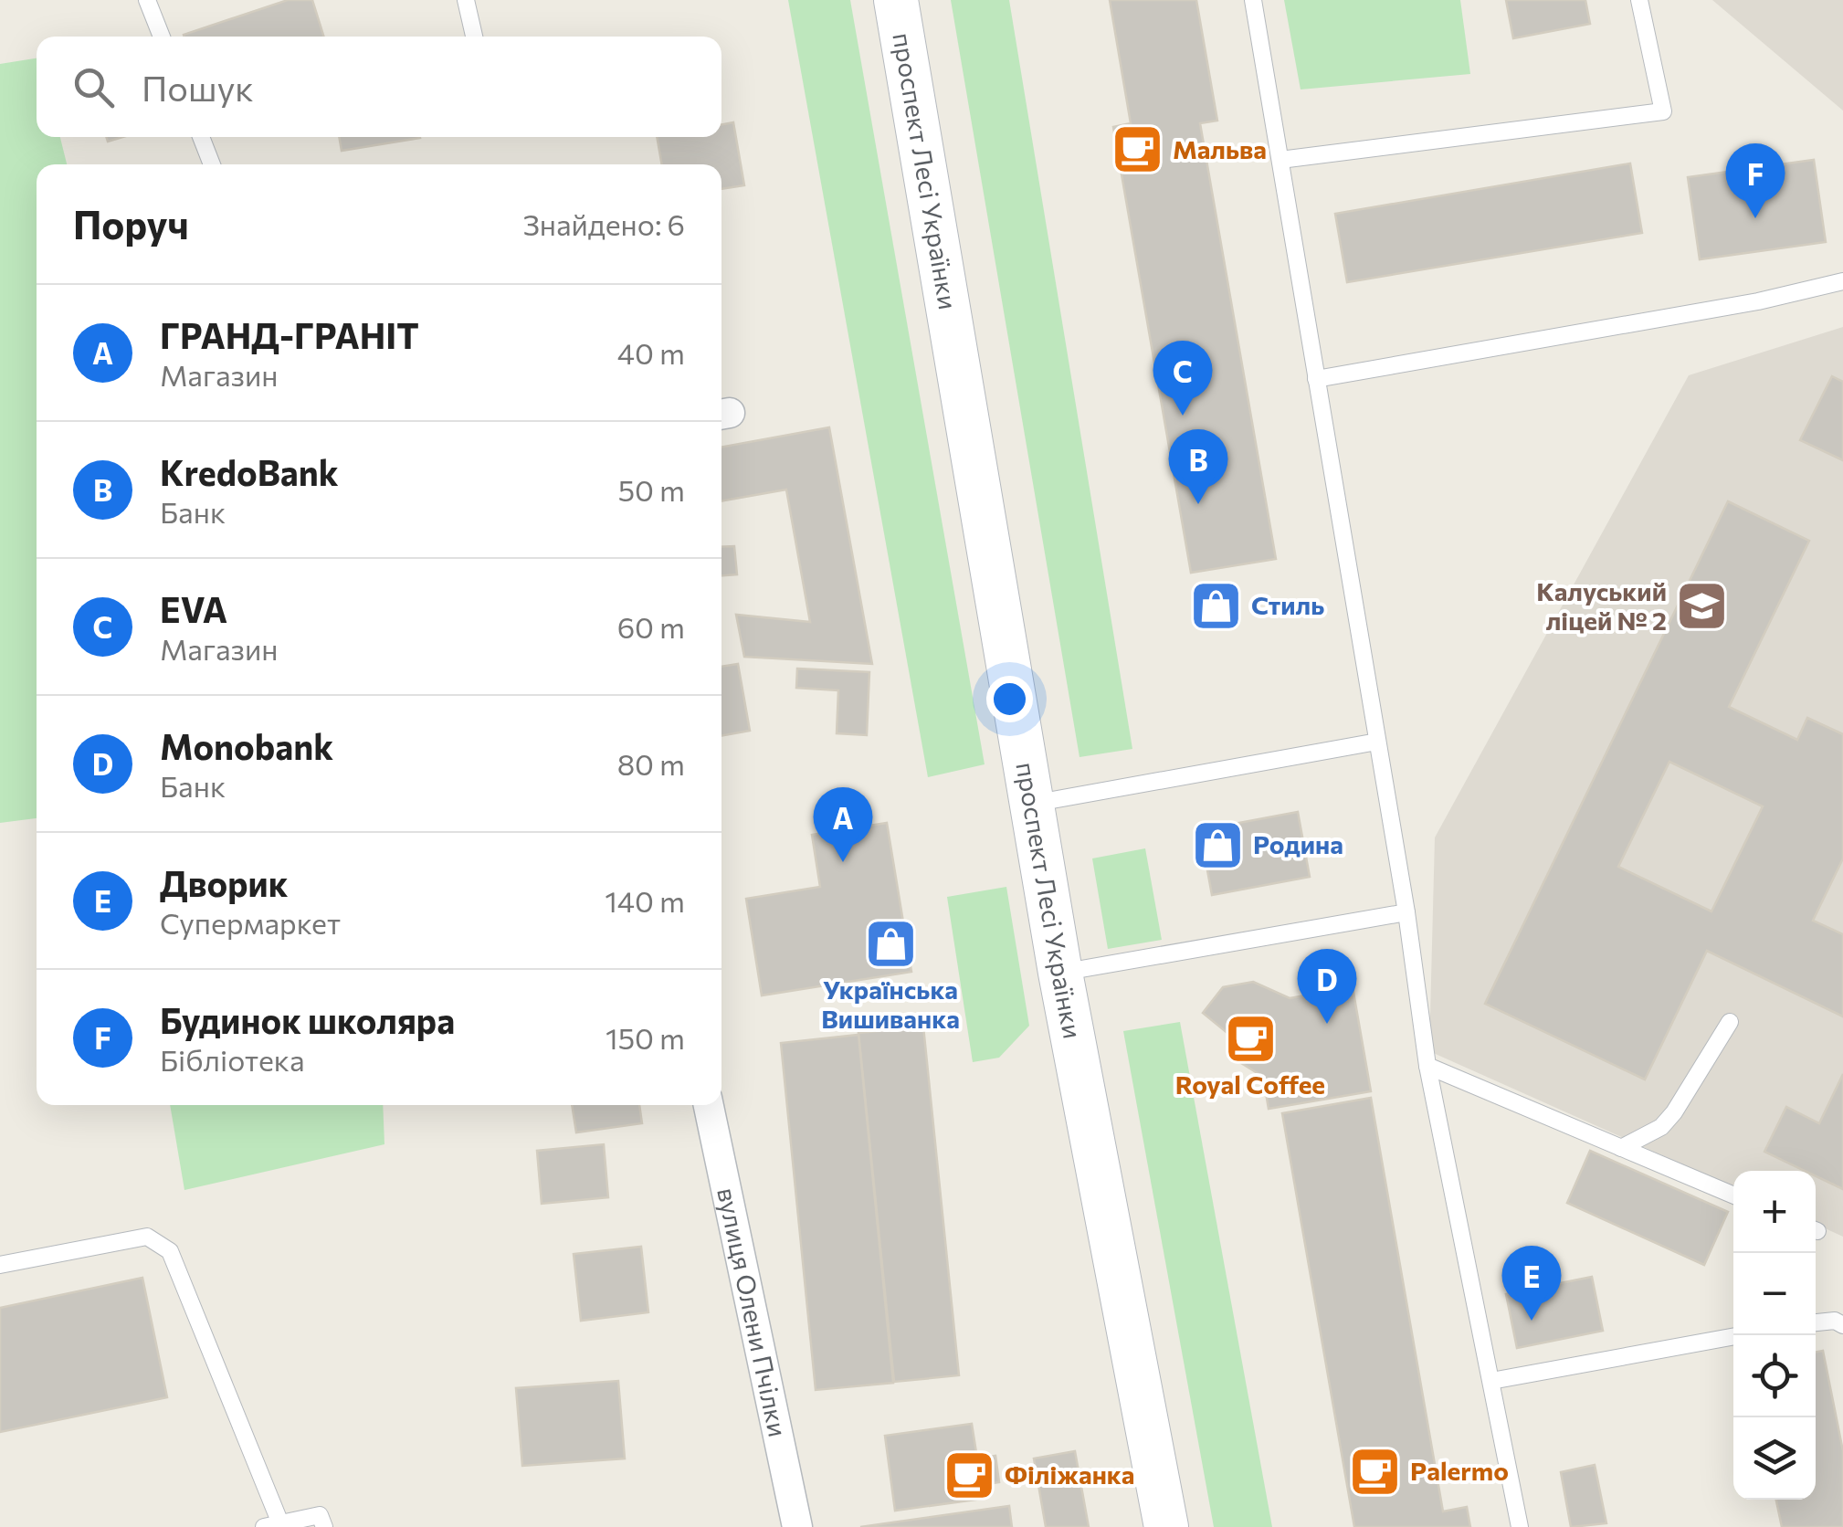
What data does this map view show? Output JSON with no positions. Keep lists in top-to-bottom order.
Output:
{
  "streets": {
    "main road": ["проспект Лесі Українки"],
    "street": ["вулиця Олени Пчілки"]
  },
  "places": {
    "cafe": [
      "Мальва",
      "Royal Coffee",
      "Palermo",
      "Філіжанка"
    ],
    "shop": ["Стиль", "Родина", "Українська Вишиванка"],
    "school or university": ["Калуський ліцей № 2"]
  },
  "page": {
    "search": "Пошук",
    "pins": [
      "F",
      "C",
      "B",
      "A",
      "D",
      "E"
    ],
    "heading": ["Поруч", "Знайдено: 6"],
    "list": [
      {
        "mark": "A",
        "name": "ГРАНД-ГРАНІТ",
        "note": "Магазин",
        "value": "40 m"
      },
      {
        "mark": "B",
        "name": "KredoBank",
        "note": "Банк",
        "value": "50 m"
      },
      {
        "mark": "C",
        "name": "ЕVA",
        "note": "Магазин",
        "value": "60 m"
      },
      {
        "mark": "D",
        "name": "Monobank",
        "note": "Банк",
        "value": "80 m"
      },
      {
        "mark": "E",
        "name": "Дворик",
        "note": "Супермаркет",
        "value": "140 m"
      },
      {
        "mark": "F",
        "name": "Будинок школяра",
        "note": "Бібліотека",
        "value": "150 m"
      }
    ],
    "map_buttons": ["+", "−"]
  }
}
